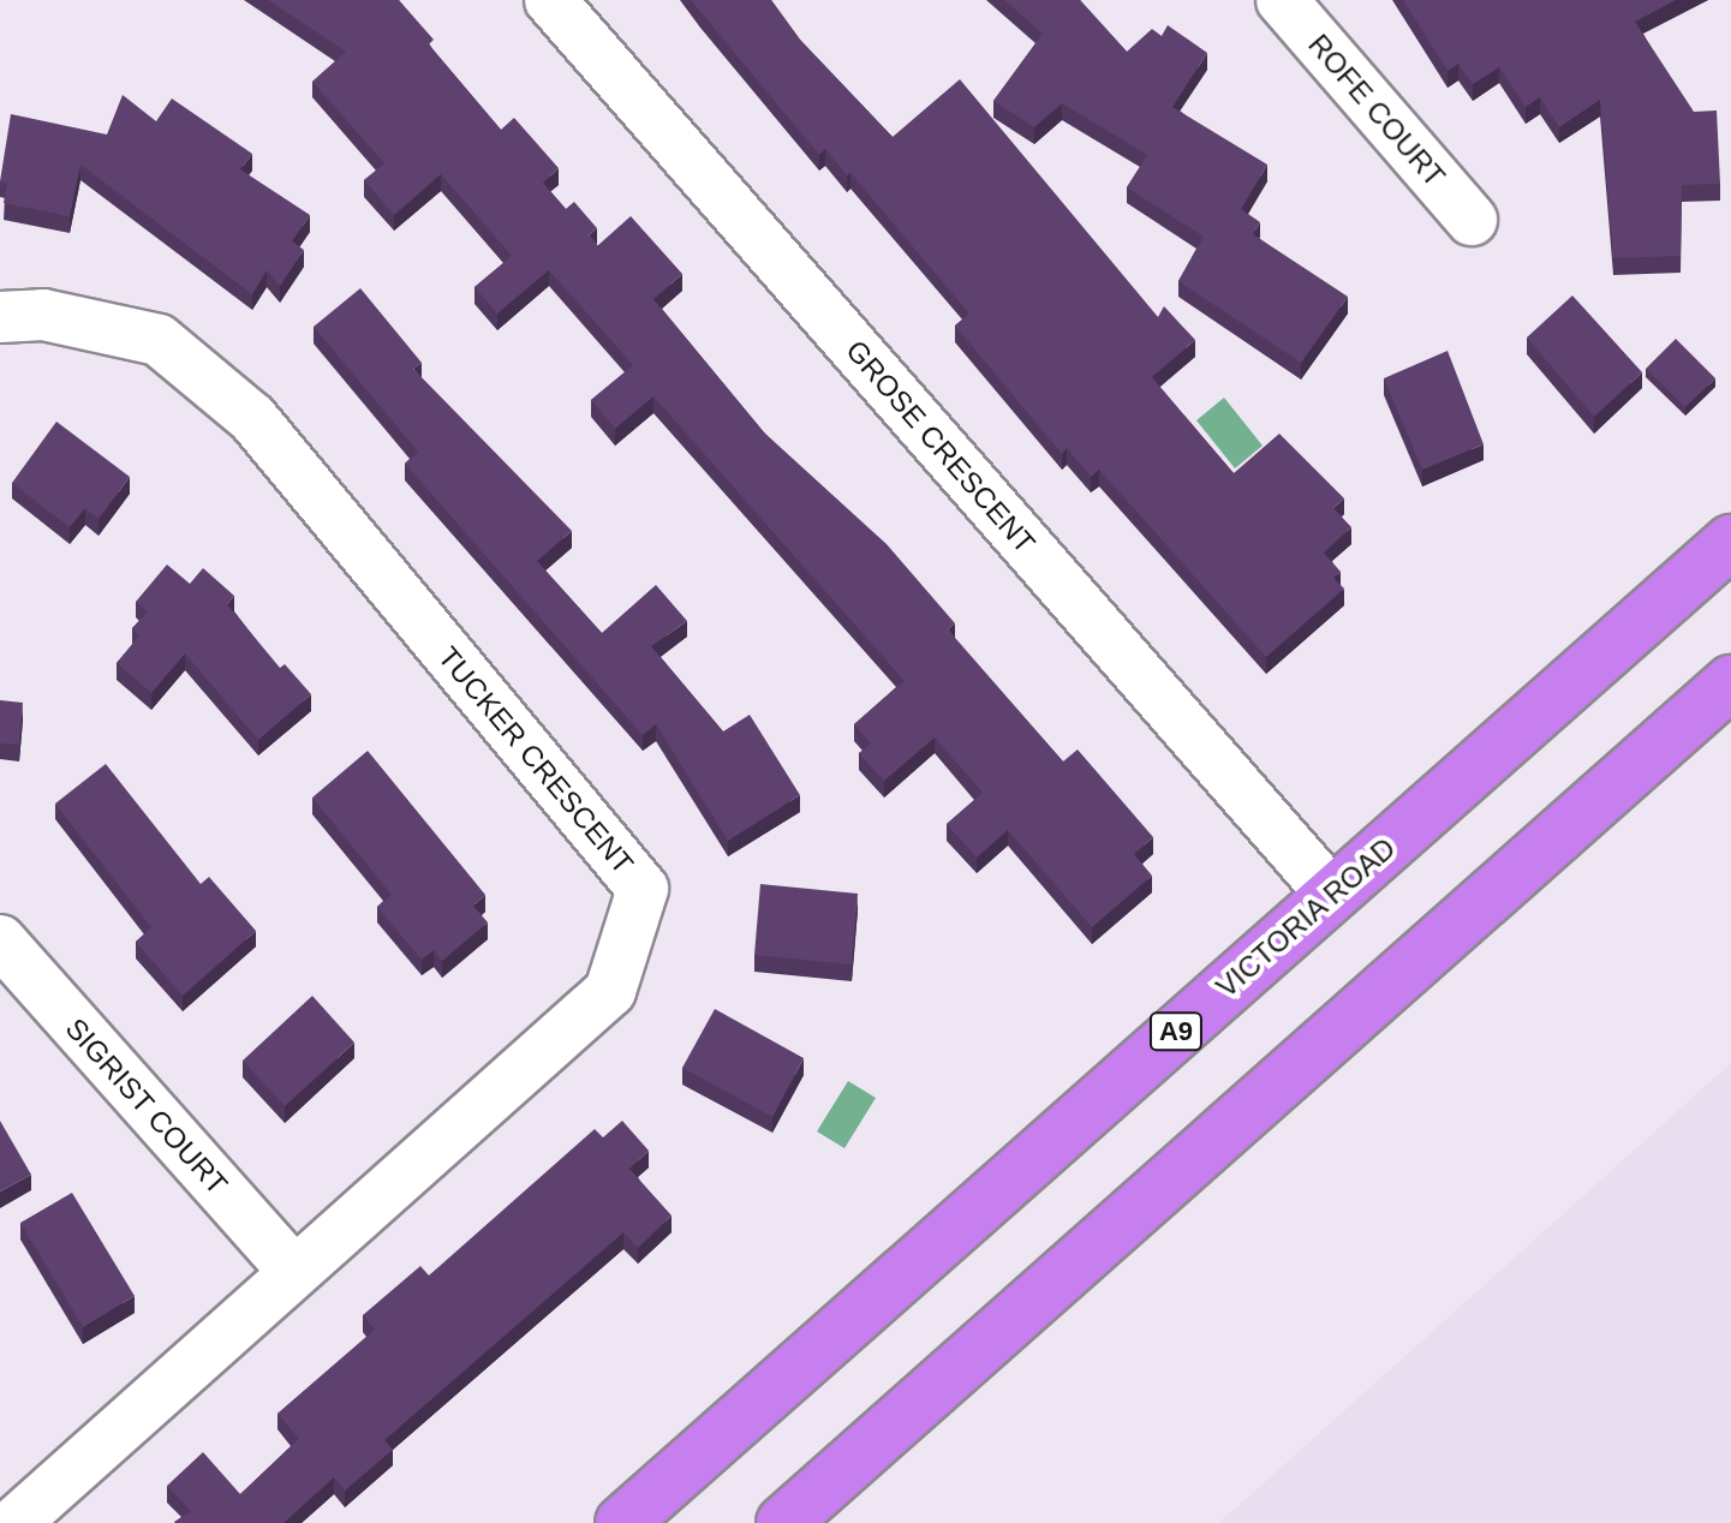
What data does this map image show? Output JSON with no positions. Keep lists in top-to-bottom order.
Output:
{
  "streets": {
    "highway": ["VICTORIA ROAD", "A9"],
    "street": [
      "ROFE COURT",
      "GROSE CRESCENT",
      "TUCKER CRESCENT",
      "SIGRIST COURT"
    ]
  },
  "crossings": [
    ["GROSE CRESCENT", "VICTORIA ROAD"],
    ["TUCKER CRESCENT", "SIGRIST COURT"]
  ]
}
